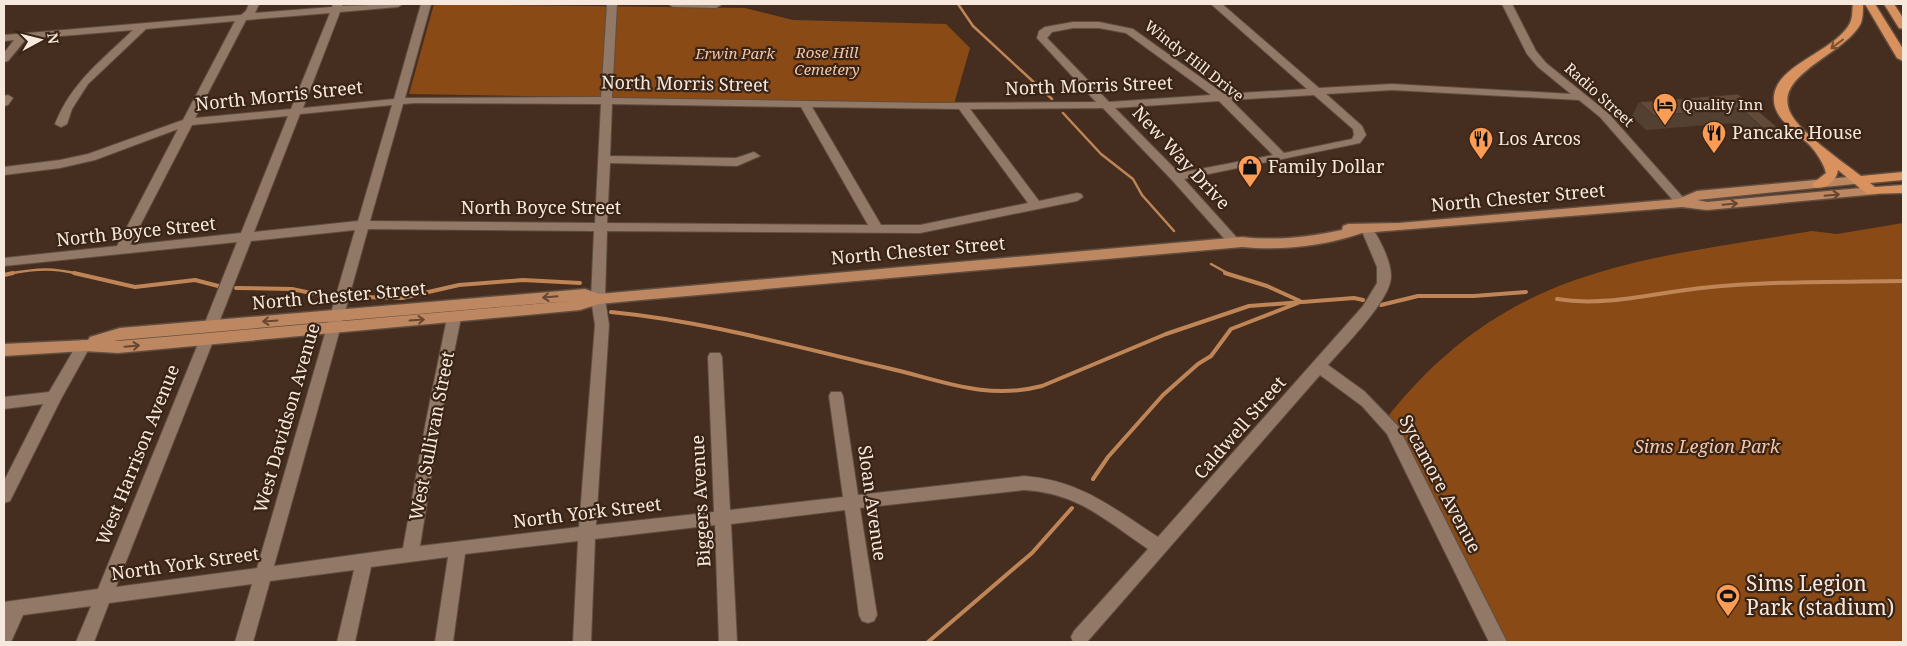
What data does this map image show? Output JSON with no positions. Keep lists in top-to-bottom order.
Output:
{
  "streets": {
    "highway": ["North Chester Street"],
    "street": [
      "Windy Hill Drive",
      "North Morris Street",
      "Radio Street",
      "New Way Drive",
      "North Boyce Street",
      "West Davidson Avenue",
      "Caldwell Street",
      "West Sullivan Street",
      "West Harrison Avenue",
      "Sycamore Avenue",
      "Biggers Avenue",
      "Sloan Avenue",
      "North York Street"
    ]
  },
  "crossings": [
    ["Windy Hill Drive", "North Morris Street"],
    ["Windy Hill Drive", "New Way Drive"],
    ["North Morris Street", "Radio Street"],
    ["North Morris Street", "New Way Drive"],
    ["North Morris Street", "West Davidson Avenue"],
    ["North Morris Street", "West Harrison Avenue"],
    ["Radio Street", "North Chester Street"],
    ["New Way Drive", "North Chester Street"],
    ["North Chester Street", "West Davidson Avenue"],
    ["North Chester Street", "Caldwell Street"],
    ["North Chester Street", "West Sullivan Street"],
    ["North Chester Street", "West Harrison Avenue"],
    ["North Boyce Street", "West Davidson Avenue"],
    ["North Boyce Street", "West Harrison Avenue"],
    ["West Davidson Avenue", "North York Street"],
    ["Caldwell Street", "Sycamore Avenue"],
    ["Caldwell Street", "North York Street"],
    ["West Sullivan Street", "North York Street"],
    ["West Harrison Avenue", "North York Street"],
    ["Biggers Avenue", "North York Street"],
    ["Sloan Avenue", "North York Street"]
  ],
  "parks": ["Rose Hill Cemetery", "Erwin Park", "Sims Legion Park"],
  "places": {
    "hotel": ["Quality Inn"],
    "restaurant": ["Pancake House", "Los Arcos"],
    "shop": ["Family Dollar"],
    "sports": ["Sims Legion Park (stadium)"]
  },
  "north": "right"
}
